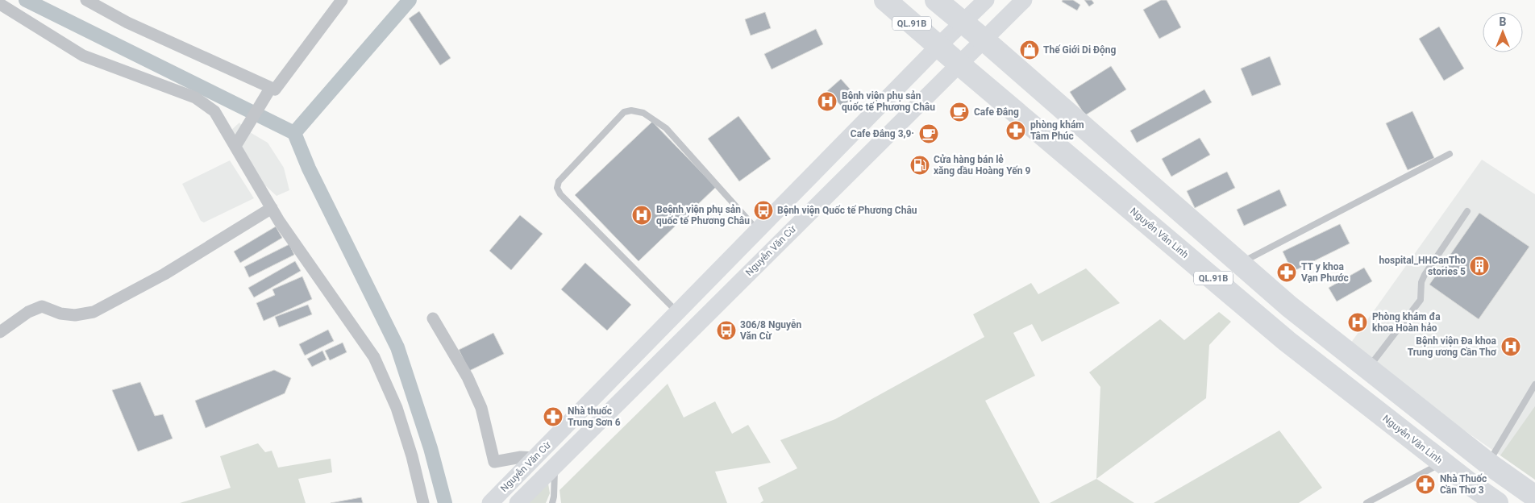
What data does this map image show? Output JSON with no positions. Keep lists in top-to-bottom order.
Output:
{
  "streets": {
    "highway": ["QL.91B", "Nguyễn Văn Linh"],
    "main road": ["Nguyễn Văn Cừ"]
  },
  "crossings": [
    ["QL.91B", "Nguyễn Văn Cừ"],
    ["Nguyễn Văn Linh", "Nguyễn Văn Cừ"]
  ],
  "places": {
    "shop": ["Thế Giới Di Động"],
    "hospital": [
      "Bệnh viện phụ sản quốc tế Phương Châu",
      "Beệnh viện phụ sản quốc tế Phương Châu",
      "Phòng khám đa khoa Hoàn hảo",
      "Bệnh viện Đa khoa Trung ương Cần Thơ"
    ],
    "cafe": ["Cafe Đắng", "Cafe Đắng 3,9·"],
    "pharmacy": [
      "phòng khám Tâm Phúc",
      "TT y khoa Vạn Phước",
      "Nhà thuốc Trung Sơn 6",
      "Nhà Thuốc Cần Thơ 3"
    ],
    "fuel station": ["Cửa hàng bán lẻ xăng dầu Hoàng Yến 9"],
    "bus stop": ["Bệnh viện Quốc tế Phương Châu", "306/8 Nguyễn Văn Cừ"],
    "building": ["hospital_HHCanTho stories 5"]
  },
  "north": "top"
}
